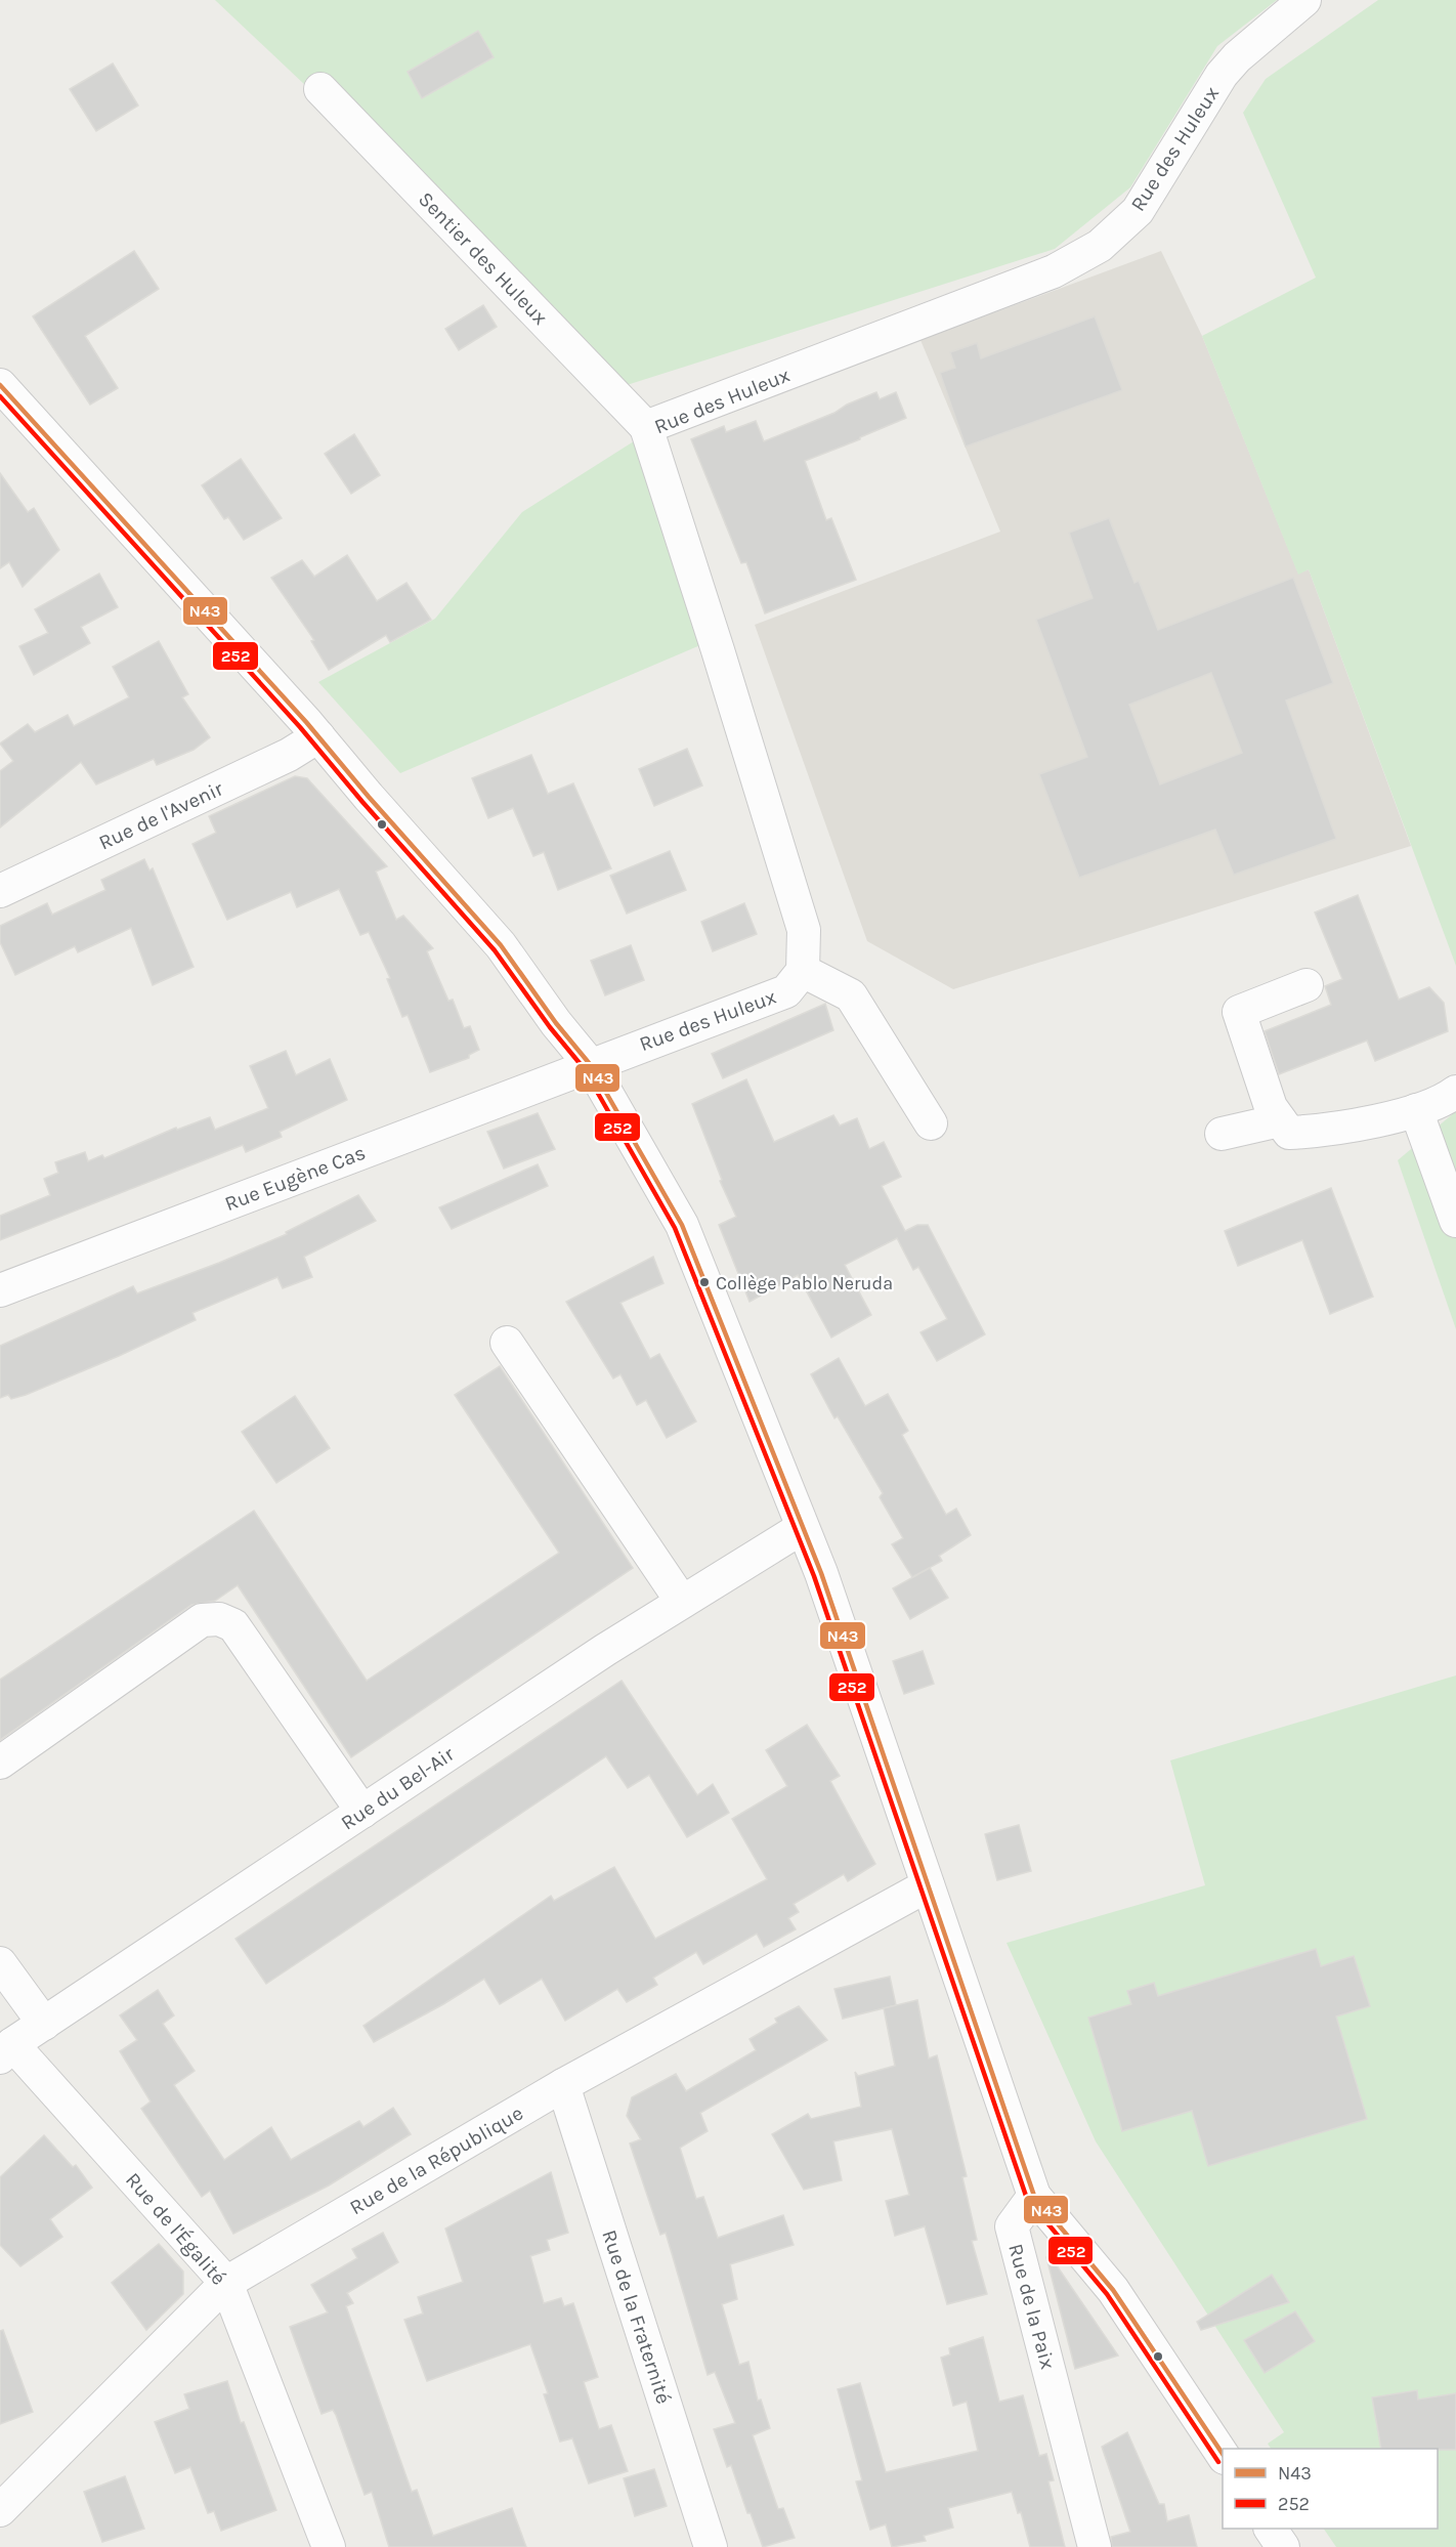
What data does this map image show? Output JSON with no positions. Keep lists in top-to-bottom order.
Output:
{
  "streets": {
    "street": [
      "Rue des Huleux",
      "Sentier des Huleux",
      "Rue de l'Avenir",
      "Rue Eugène Cas",
      "Rue du Bel-Air",
      "Rue de la République",
      "Rue de l'Égalité",
      "Rue de la Paix",
      "Rue de la Fraternité"
    ]
  },
  "crossings": [
    ["Rue des Huleux", "Sentier des Huleux"],
    ["Rue des Huleux", "Rue Eugène Cas"],
    ["Rue du Bel-Air", "Rue de l'Égalité"],
    ["Rue de la République", "Rue de l'Égalité"],
    ["Rue de la République", "Rue de la Fraternité"]
  ],
  "places": ["Collège Pablo Neruda"],
  "lines": ["transit line N43", "transit line 252"],
  "legend": ["N43", "252"]
}
